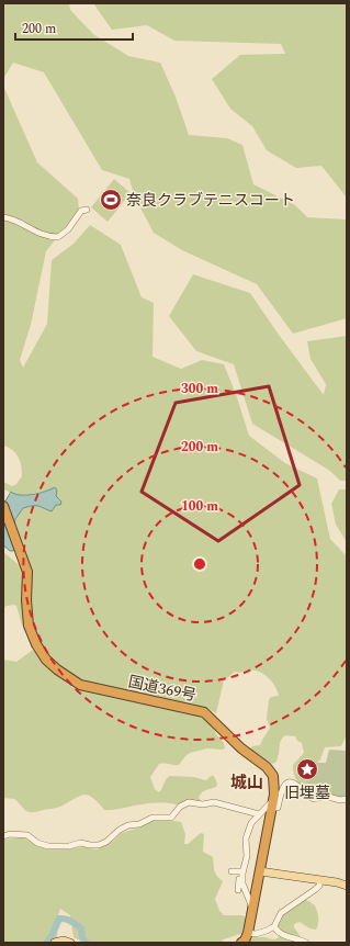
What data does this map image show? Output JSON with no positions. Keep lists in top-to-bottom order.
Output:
{
  "streets": {
    "highway": ["国道369号"]
  },
  "districts": ["城山"],
  "places": {
    "sports": ["奈良クラブテニスコート"],
    "place": ["旧埋墓"]
  },
  "scale_bar": "200 m",
  "rings": ["300 m", "200 m", "100 m"]
}
